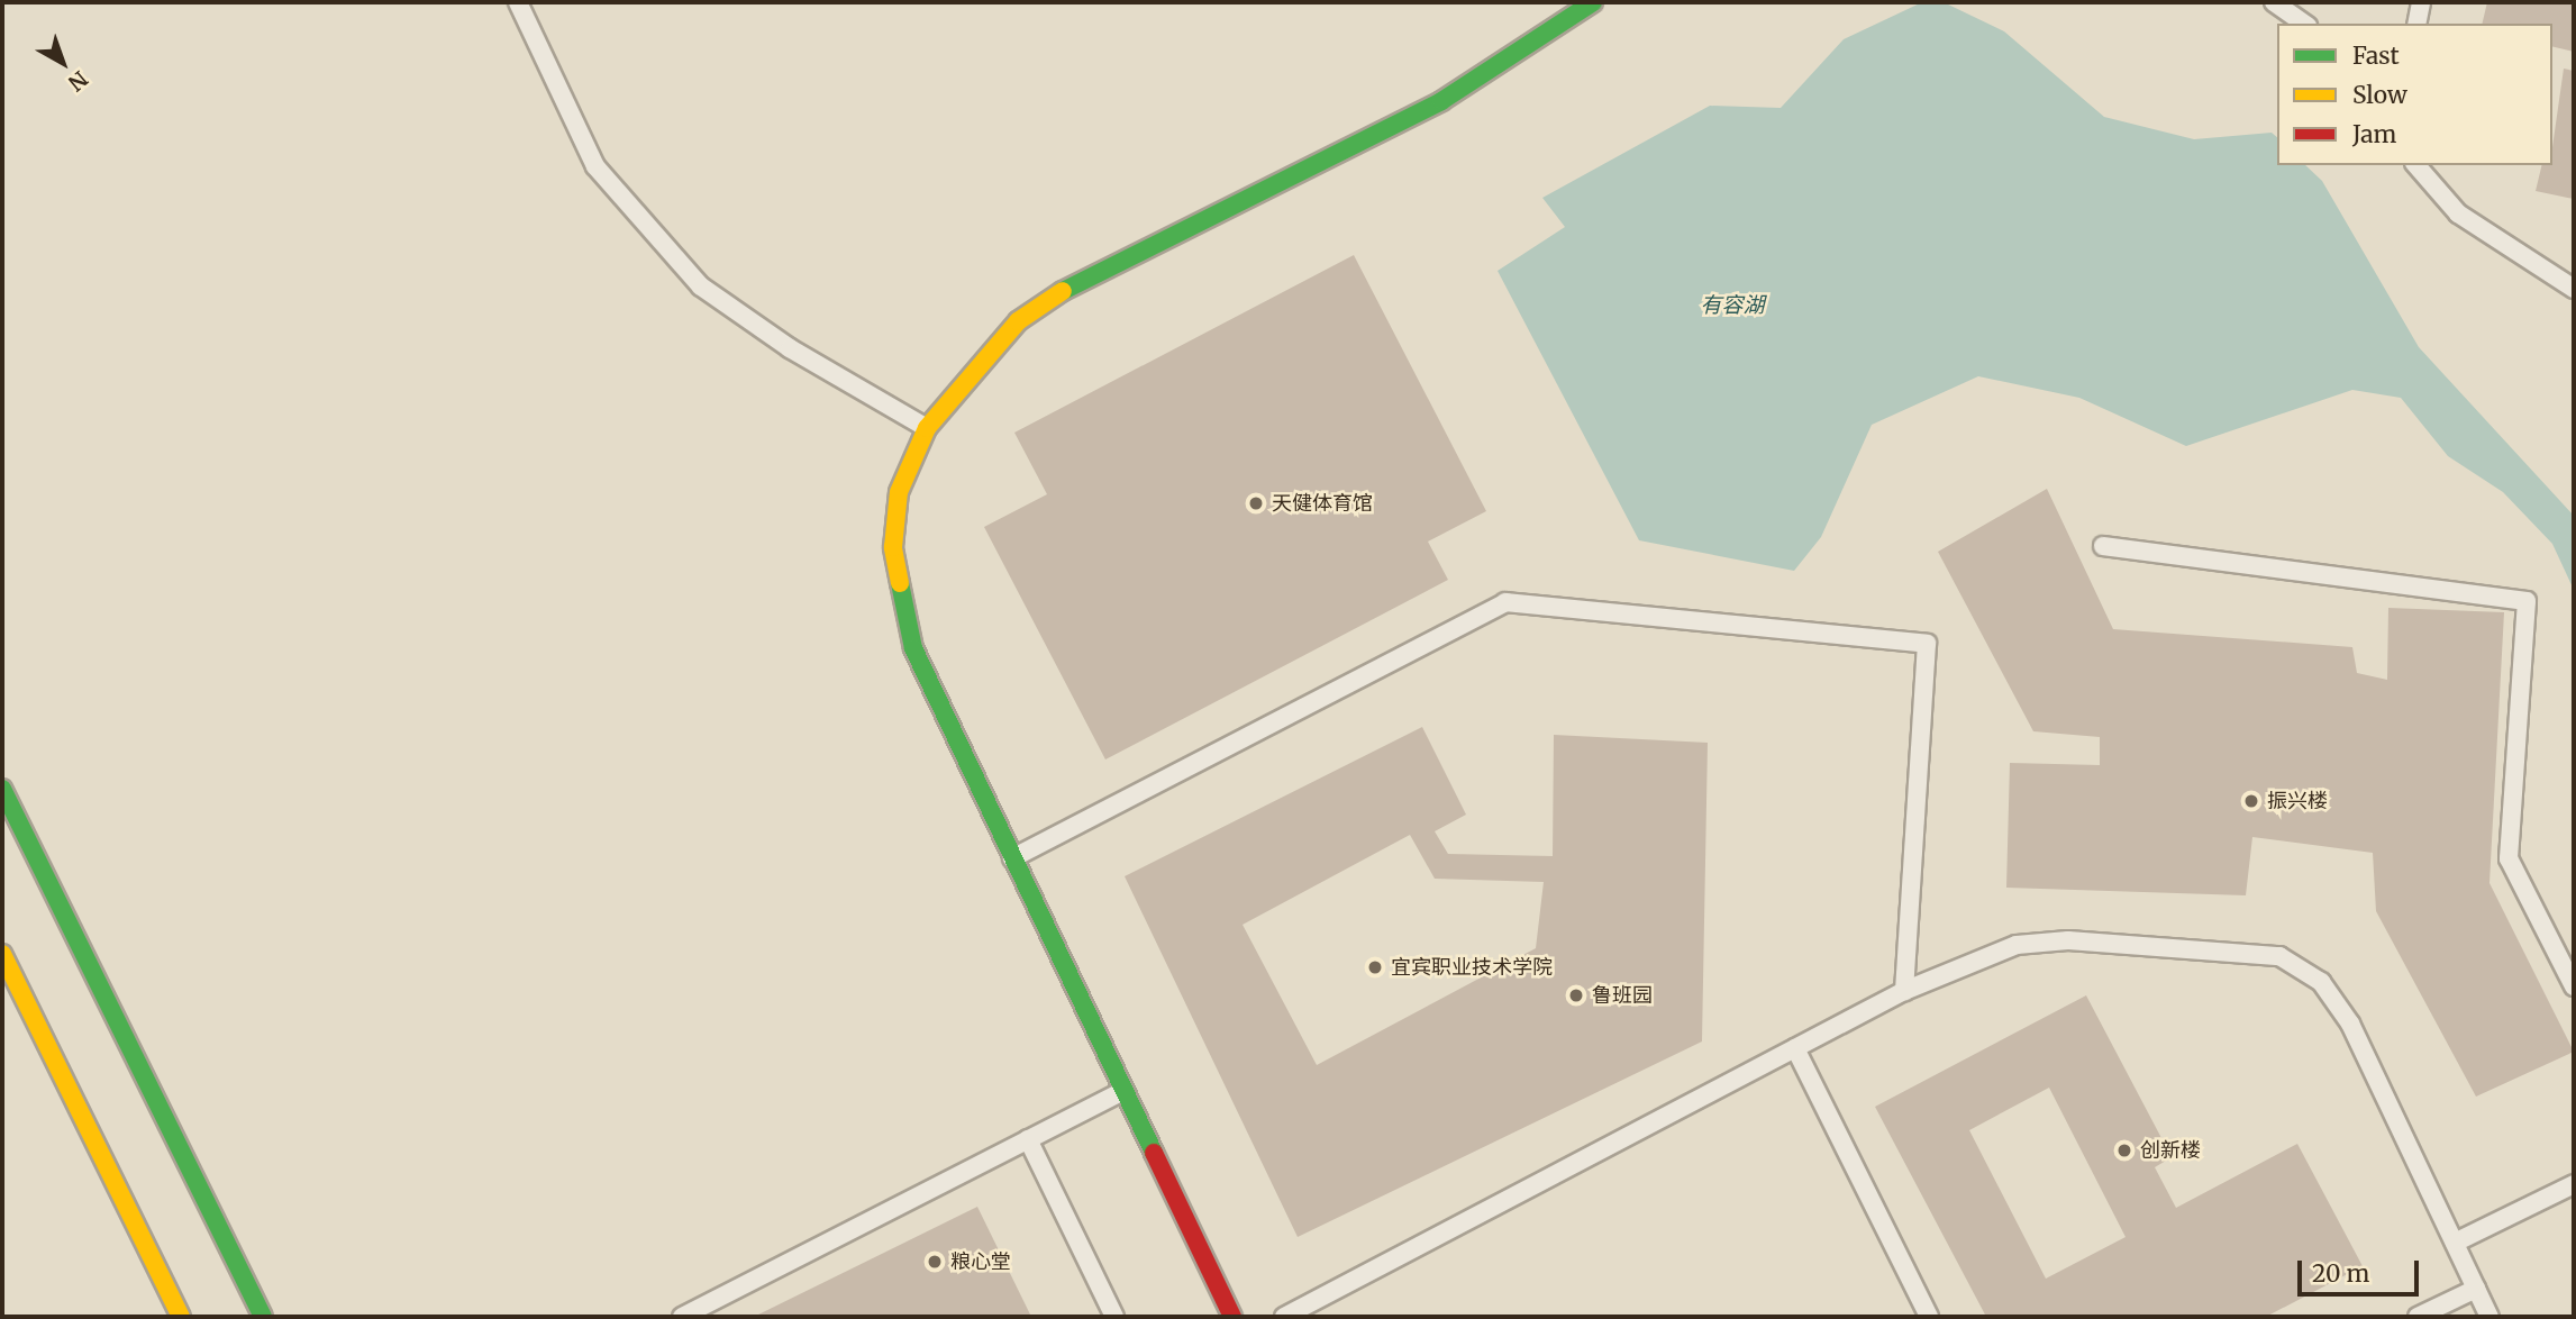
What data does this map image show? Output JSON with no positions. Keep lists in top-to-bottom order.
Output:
{
  "water": ["有容湖"],
  "places": [
    "天健体育馆",
    "振兴楼",
    "宜宾职业技术学院",
    "鲁班园",
    "创新楼",
    "粮心堂"
  ],
  "legend": ["Fast", "Slow", "Jam"],
  "scale_bar": "20 m",
  "north": "bottom right"
}
